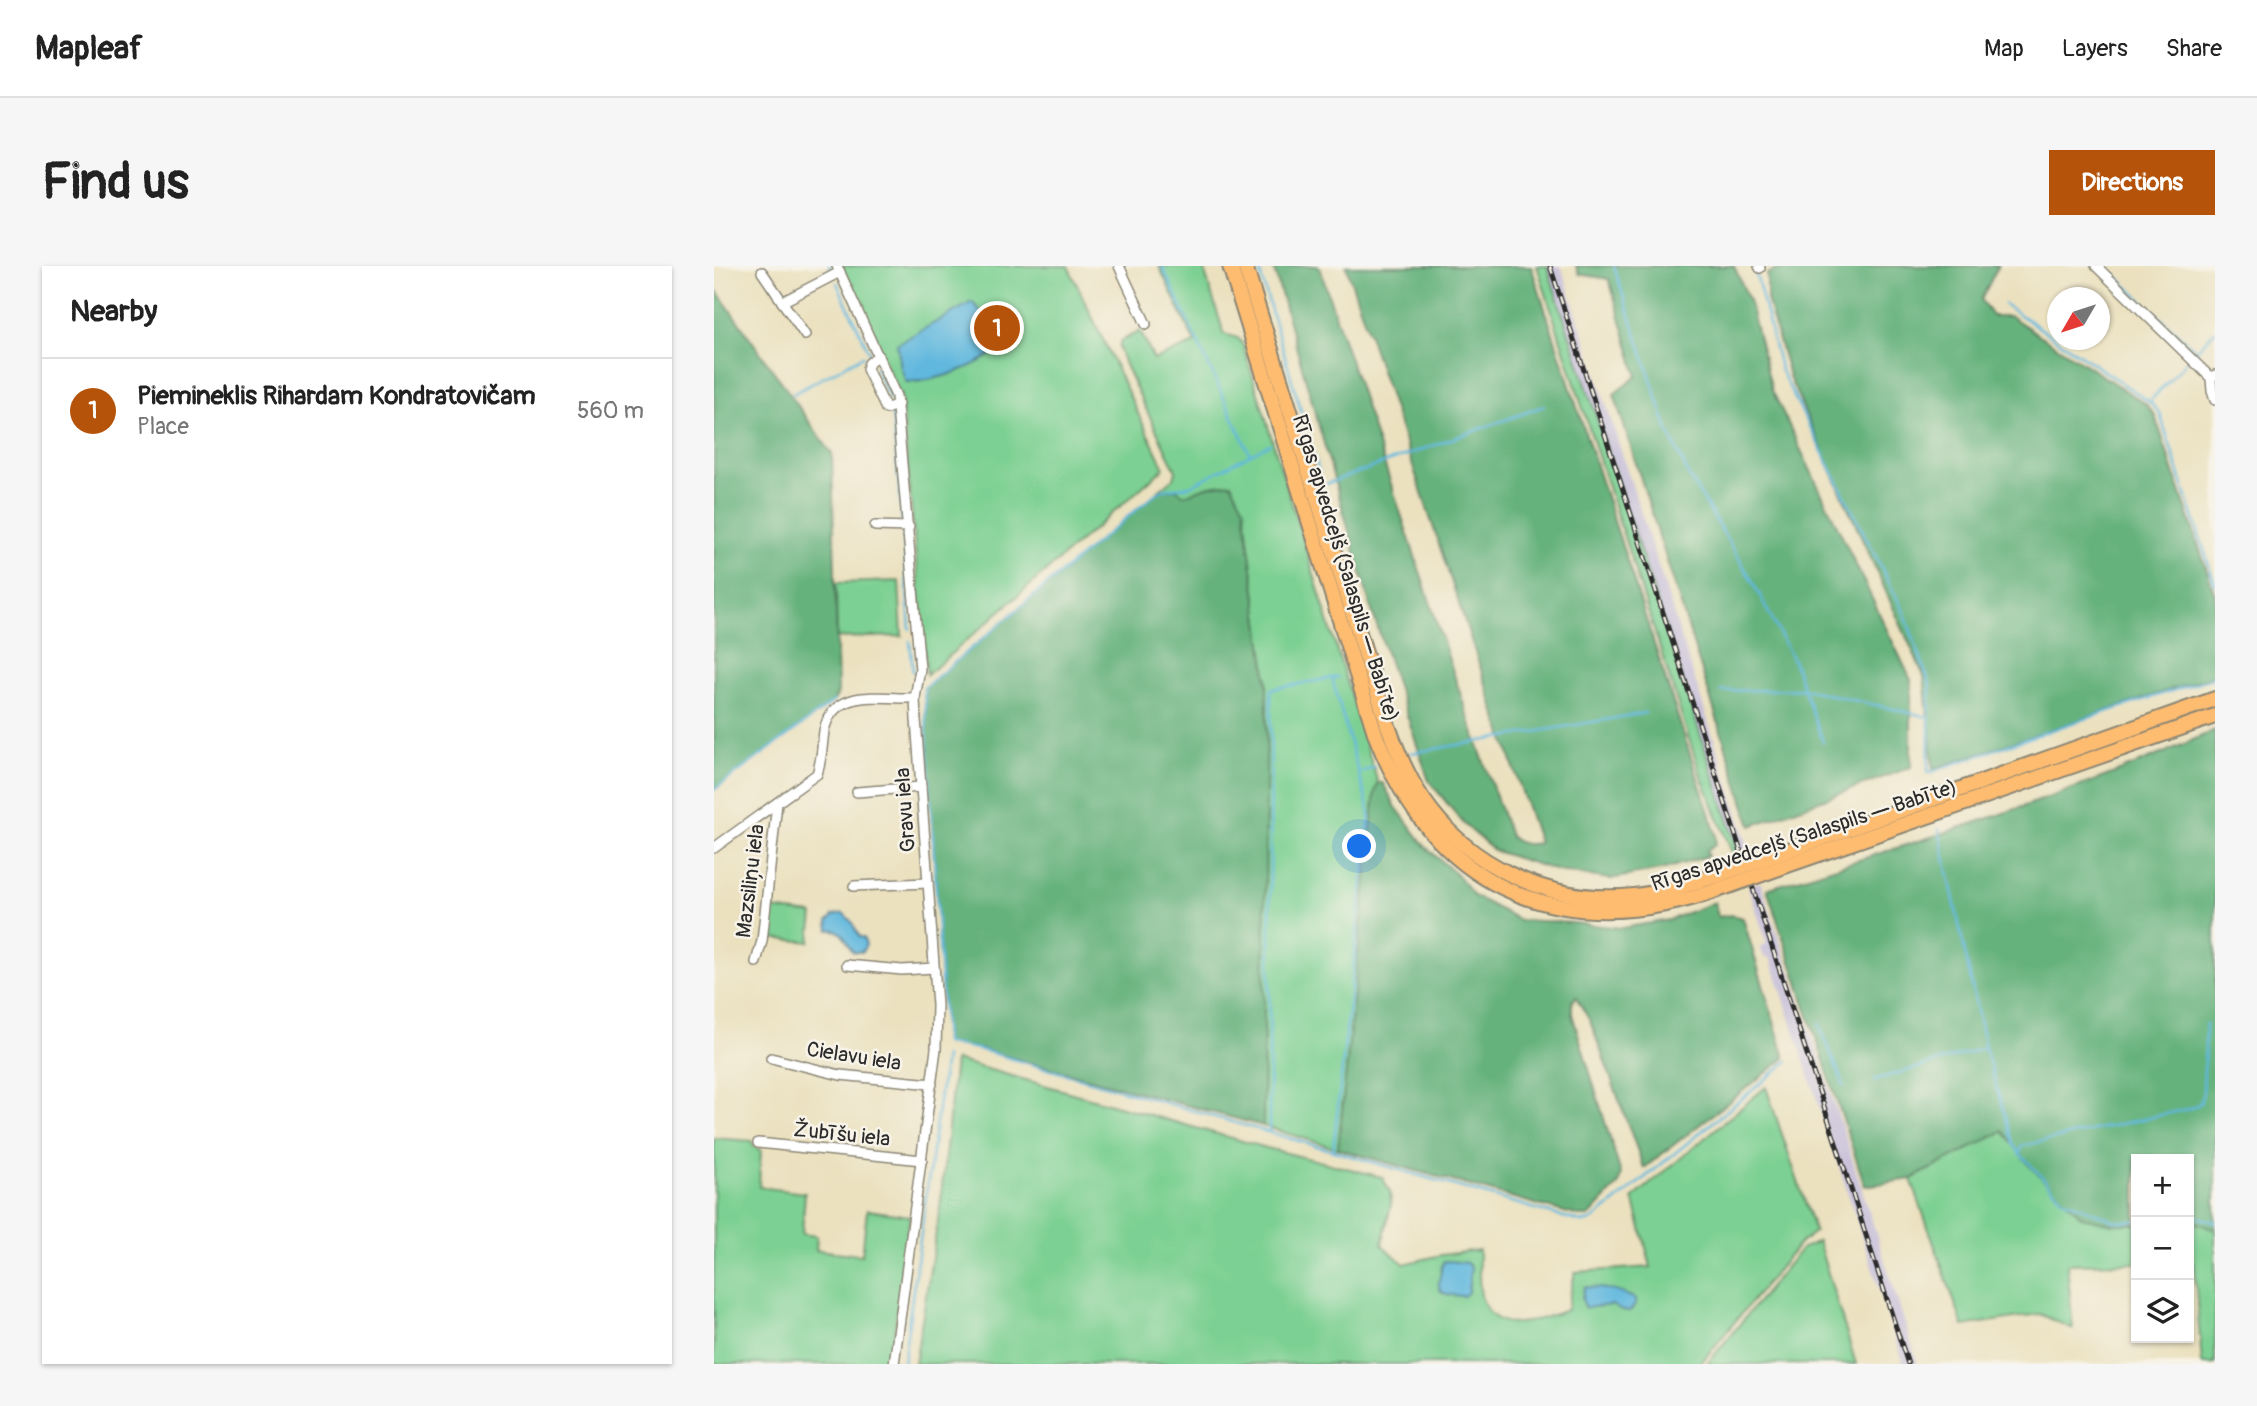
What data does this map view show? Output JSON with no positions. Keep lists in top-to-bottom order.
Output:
{
  "streets": {
    "highway": ["Rīgas apvedceļš (Salaspils — Babīte)"],
    "street": [
      "Gravu iela",
      "Mazsiliņu iela",
      "Cielavu iela",
      "Žubīšu iela"
    ]
  },
  "crossings": [
    ["Gravu iela", "Cielavu iela"],
    ["Gravu iela", "Žubīšu iela"]
  ],
  "north": "bottom left",
  "page": {
    "header": "Mapleaf",
    "nav": ["Map", "Layers", "Share"],
    "buttons": "Directions",
    "title": "Find us",
    "heading": "Nearby",
    "pins": "1",
    "list": [
      {
        "mark": "1",
        "name": "Piemineklis Rihardam Kondratovičam",
        "note": "Place",
        "value": "560 m"
      }
    ],
    "map_buttons": ["+", "−"]
  }
}
